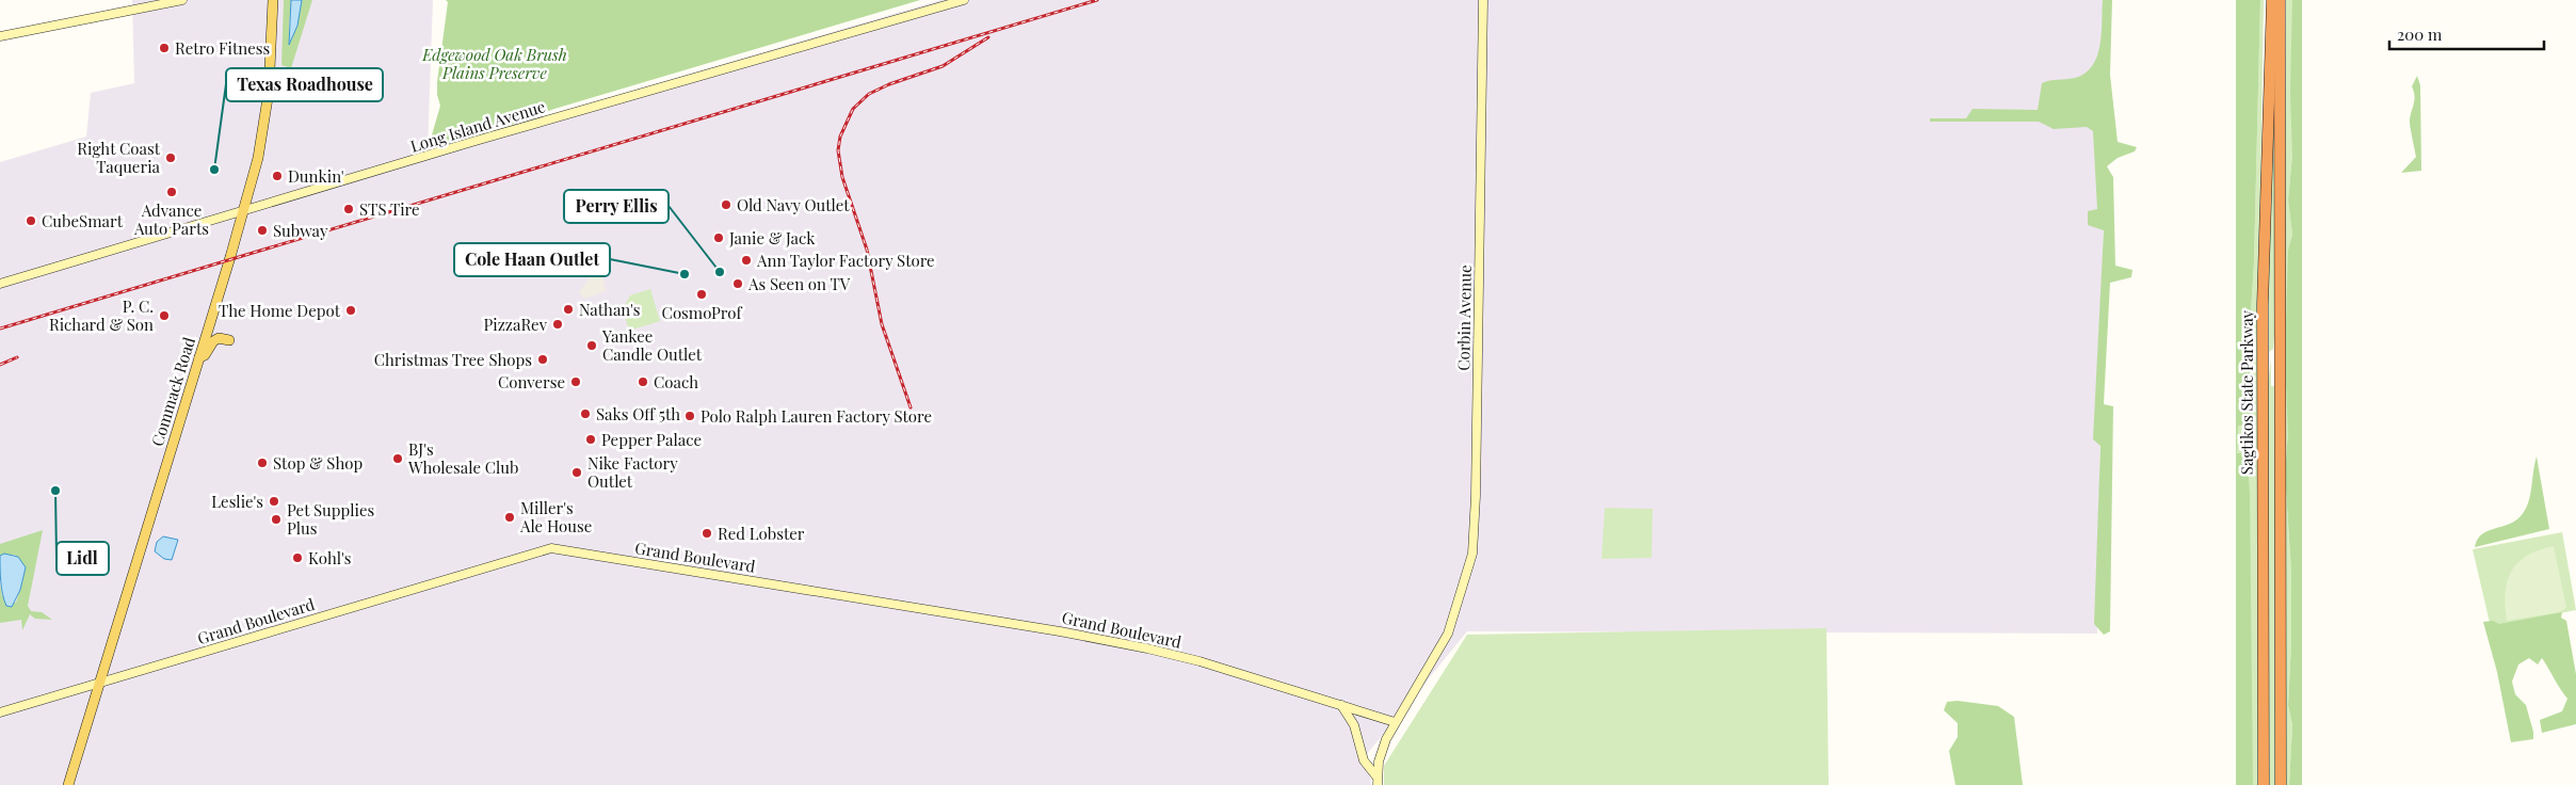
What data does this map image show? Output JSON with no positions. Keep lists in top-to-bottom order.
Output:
{
  "streets": {
    "highway": ["Sagtikos State Parkway"],
    "main road": ["Commack Road"],
    "street": ["Long Island Avenue", "Corbin Avenue", "Grand Boulevard"]
  },
  "crossings": [
    ["Long Island Avenue", "Commack Road"],
    ["Corbin Avenue", "Grand Boulevard"],
    ["Commack Road", "Grand Boulevard"]
  ],
  "parks": ["Edgewood Oak Brush Plains Preserve"],
  "places": [
    "Retro Fitness",
    "Right Coast Taqueria",
    "Texas Roadhouse",
    "Dunkin'",
    "Advance Auto Parts",
    "Old Navy Outlet",
    "STS Tire",
    "CubeSmart",
    "Subway",
    "Janie & Jack",
    "Ann Taylor Factory Store",
    "Perry Ellis",
    "Cole Haan Outlet",
    "As Seen on TV",
    "CosmoProf",
    "Nathan's",
    "The Home Depot",
    "P. C. Richard & Son",
    "PizzaRev",
    "Yankee Candle Outlet",
    "Christmas Tree Shops",
    "Converse",
    "Coach",
    "Saks Off 5th",
    "Polo Ralph Lauren Factory Store",
    "Pepper Palace",
    "BJ's Wholesale Club",
    "Stop & Shop",
    "Nike Factory Outlet",
    "Lidl",
    "Leslie's",
    "Miller's Ale House",
    "Pet Supplies Plus",
    "Red Lobster",
    "Kohl's"
  ],
  "scale_bar": "200 m"
}
